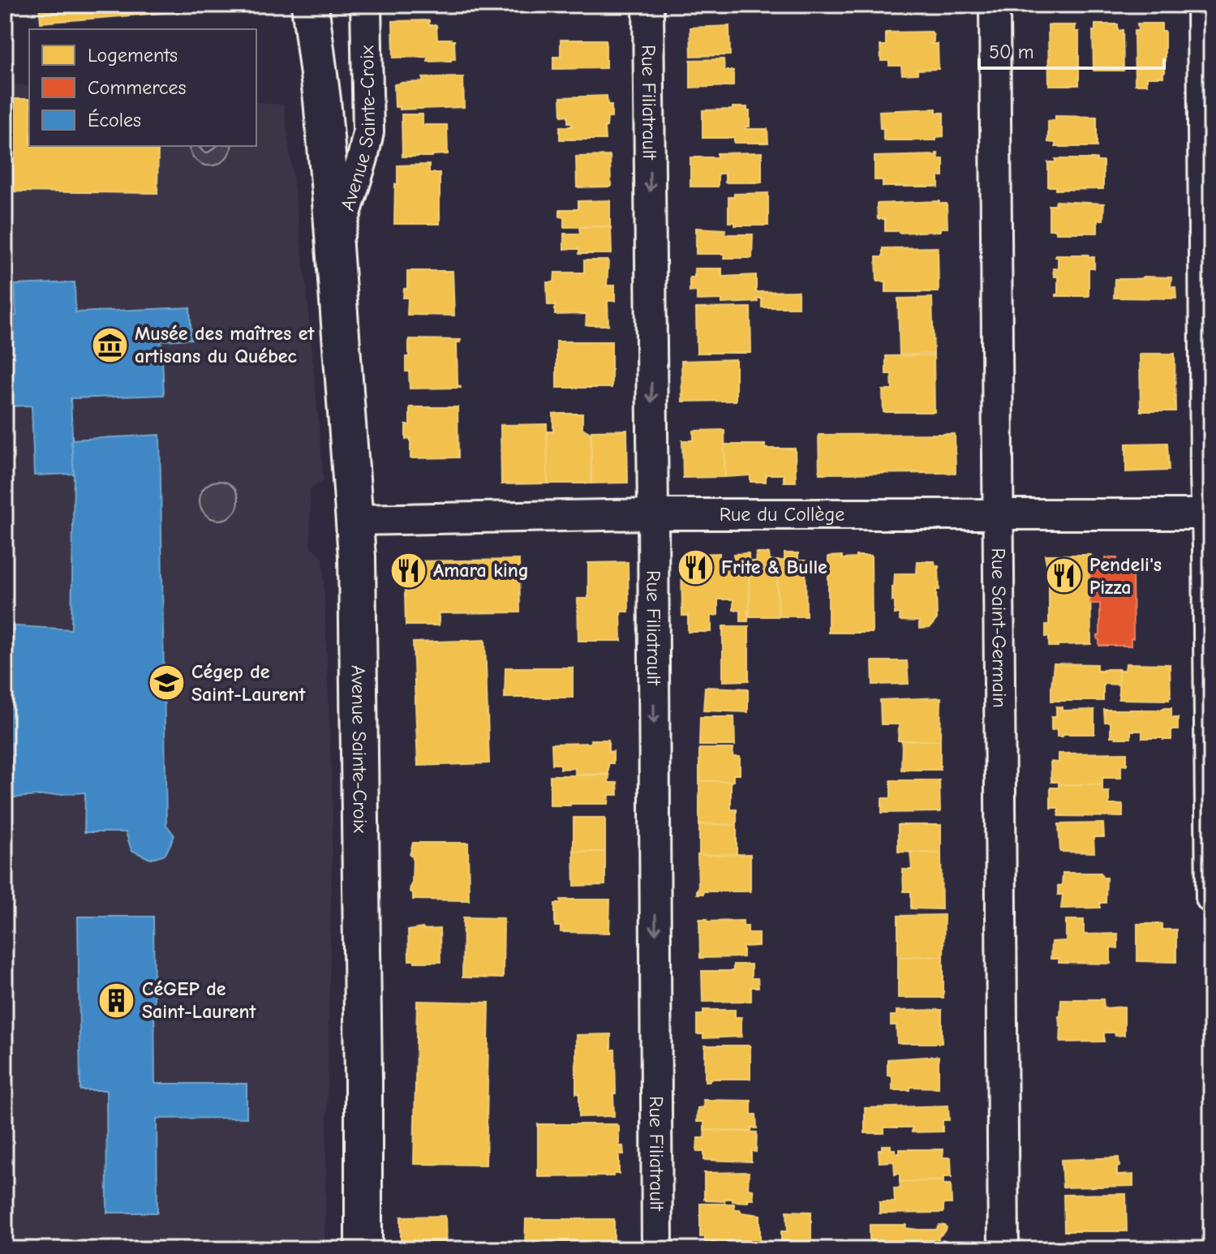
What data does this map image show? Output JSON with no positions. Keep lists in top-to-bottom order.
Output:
{
  "streets": {
    "main road": ["Avenue Sainte-Croix"],
    "street": ["Rue Filiatrault", "Rue du Collège", "Rue Saint-Germain"]
  },
  "crossings": [
    ["Rue Filiatrault", "Rue du Collège"],
    ["Avenue Sainte-Croix", "Rue du Collège"],
    ["Rue du Collège", "Rue Saint-Germain"]
  ],
  "one_way": ["Rue Filiatrault"],
  "places": {
    "museum": ["Musée des maîtres et artisans du Québec"],
    "restaurant": ["Frite & Bulle", "Amara king", "Pendeli's Pizza"],
    "school or university": ["Cégep de Saint-Laurent"],
    "building": ["CéGEP de Saint-Laurent"]
  },
  "legend": ["Logements", "Commerces", "Écoles"],
  "scale_bar": "50 m"
}
